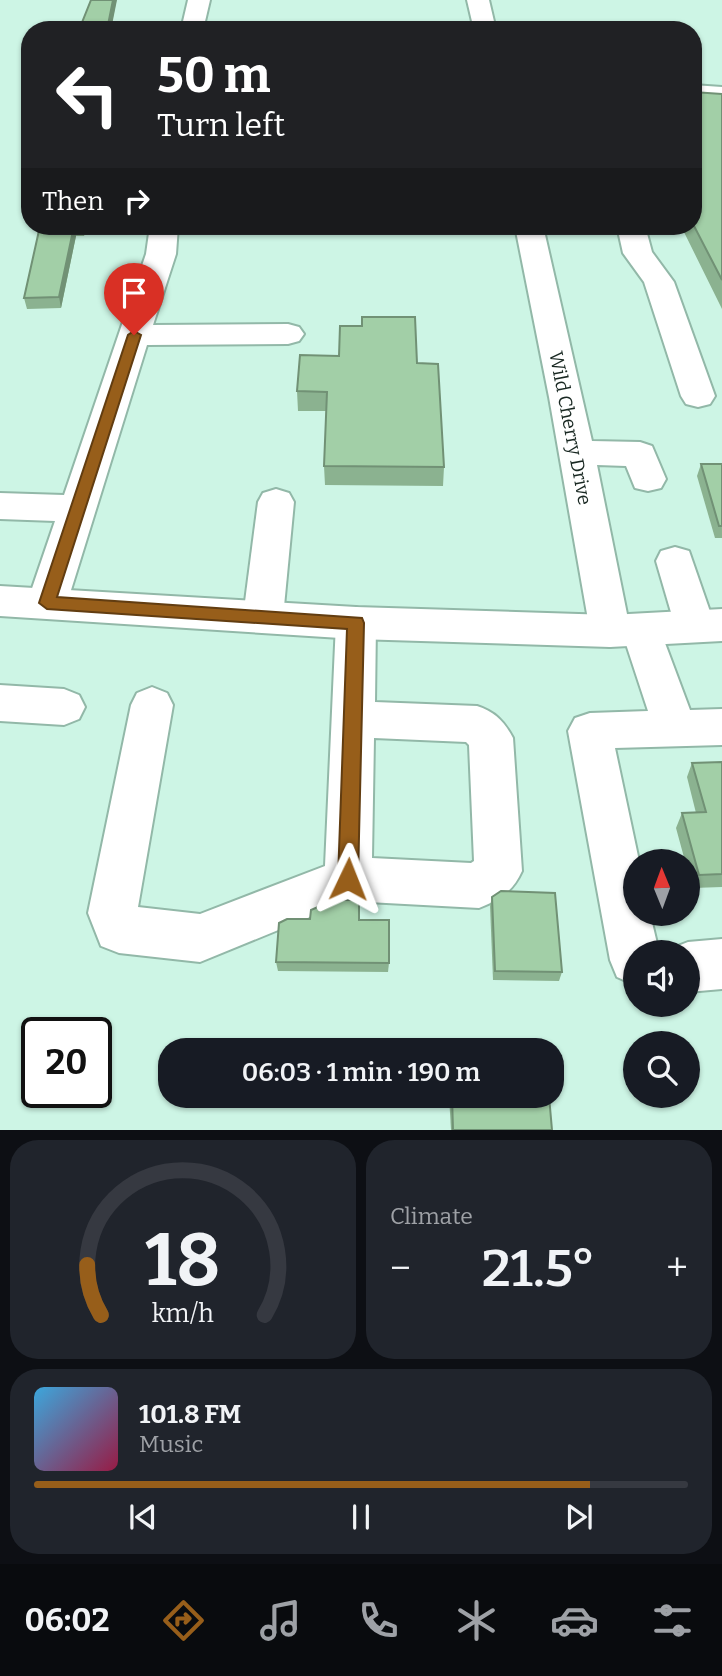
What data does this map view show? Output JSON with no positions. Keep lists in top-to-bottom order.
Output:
{
  "streets": {
    "street": ["Wild Cherry Drive"]
  },
  "north": "top",
  "page": {
    "turn": ["50 m", "Turn left"],
    "then": "Then",
    "limit": "20",
    "trip": "06:03 · 1 min · 190 m",
    "tile": "Climate",
    "heat": ["−", "21.5°", "+"],
    "song": ["101.8 FM", "Music"],
    "tabs": "06:02",
    "gauge": ["18", "km/h"]
  }
}
